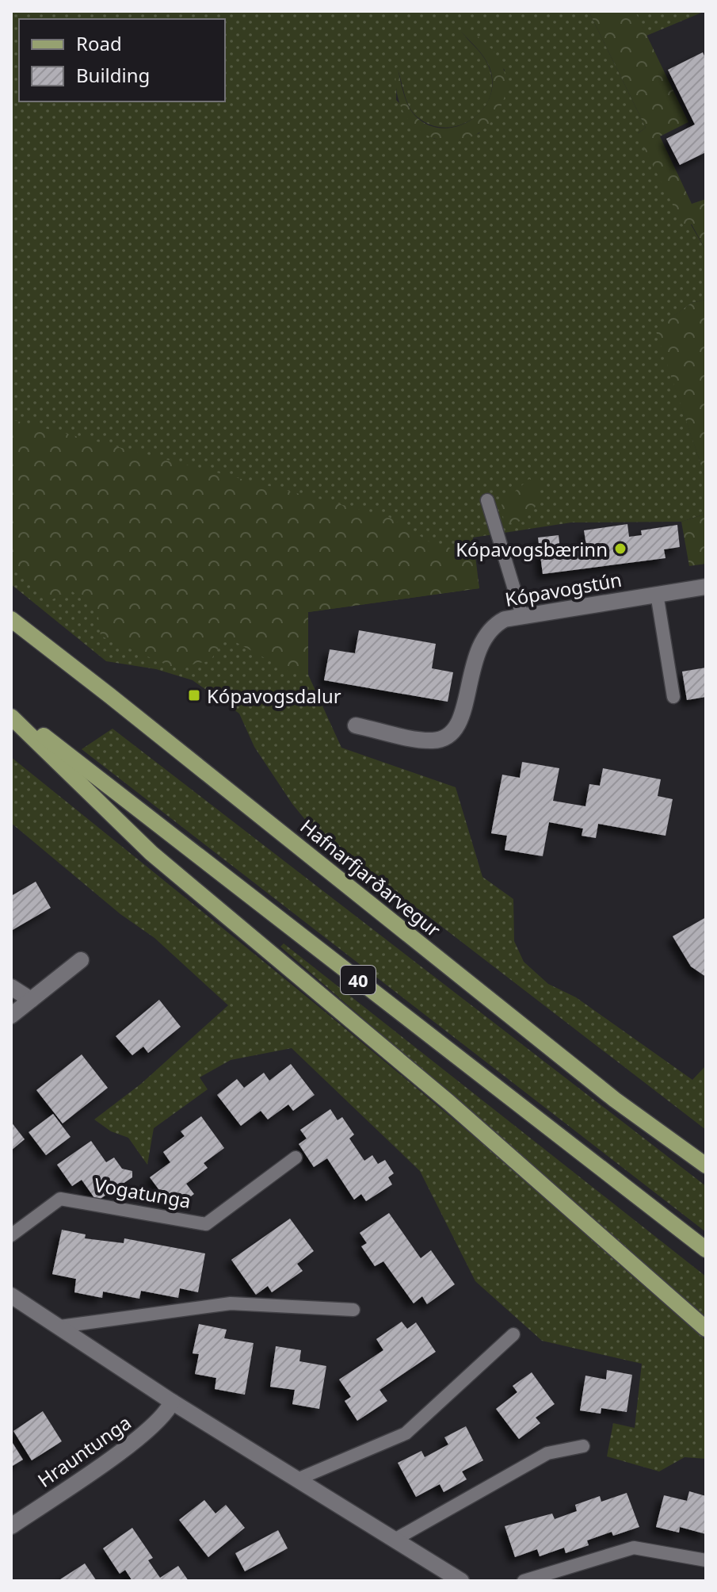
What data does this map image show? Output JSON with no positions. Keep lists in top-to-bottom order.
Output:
{
  "streets": {
    "main road": ["Hafnarfjarðarvegur", "40"],
    "street": ["Kópavogstún", "Hrauntunga"],
    "lane": ["Vogatunga"]
  },
  "places": {
    "other": ["Kópavogsbærinn"],
    "transit": ["Kópavogsdalur"]
  },
  "legend": ["Road", "Building"]
}
